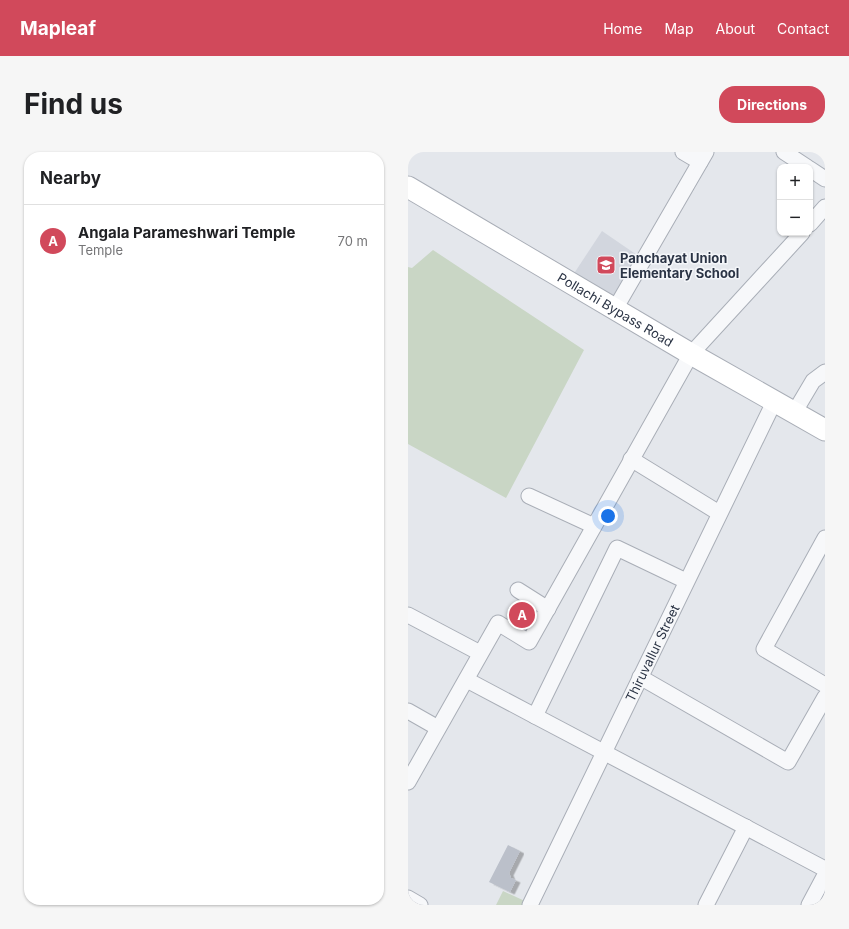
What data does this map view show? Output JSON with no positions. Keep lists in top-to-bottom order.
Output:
{
  "streets": {
    "main road": ["Pollachi Bypass Road"],
    "street": ["Thiruvallur Street"]
  },
  "crossings": [
    ["Pollachi Bypass Road", "Thiruvallur Street"]
  ],
  "places": {
    "school or university": ["Panchayat Union Elementary School"]
  },
  "page": {
    "header": "Mapleaf",
    "nav": [
      "Home",
      "Map",
      "About",
      "Contact"
    ],
    "buttons": "Directions",
    "title": "Find us",
    "heading": "Nearby",
    "map_buttons": ["+", "−"],
    "list": [
      {
        "mark": "A",
        "name": "Angala Parameshwari Temple",
        "note": "Temple",
        "value": "70 m"
      }
    ],
    "pins": "A"
  }
}
